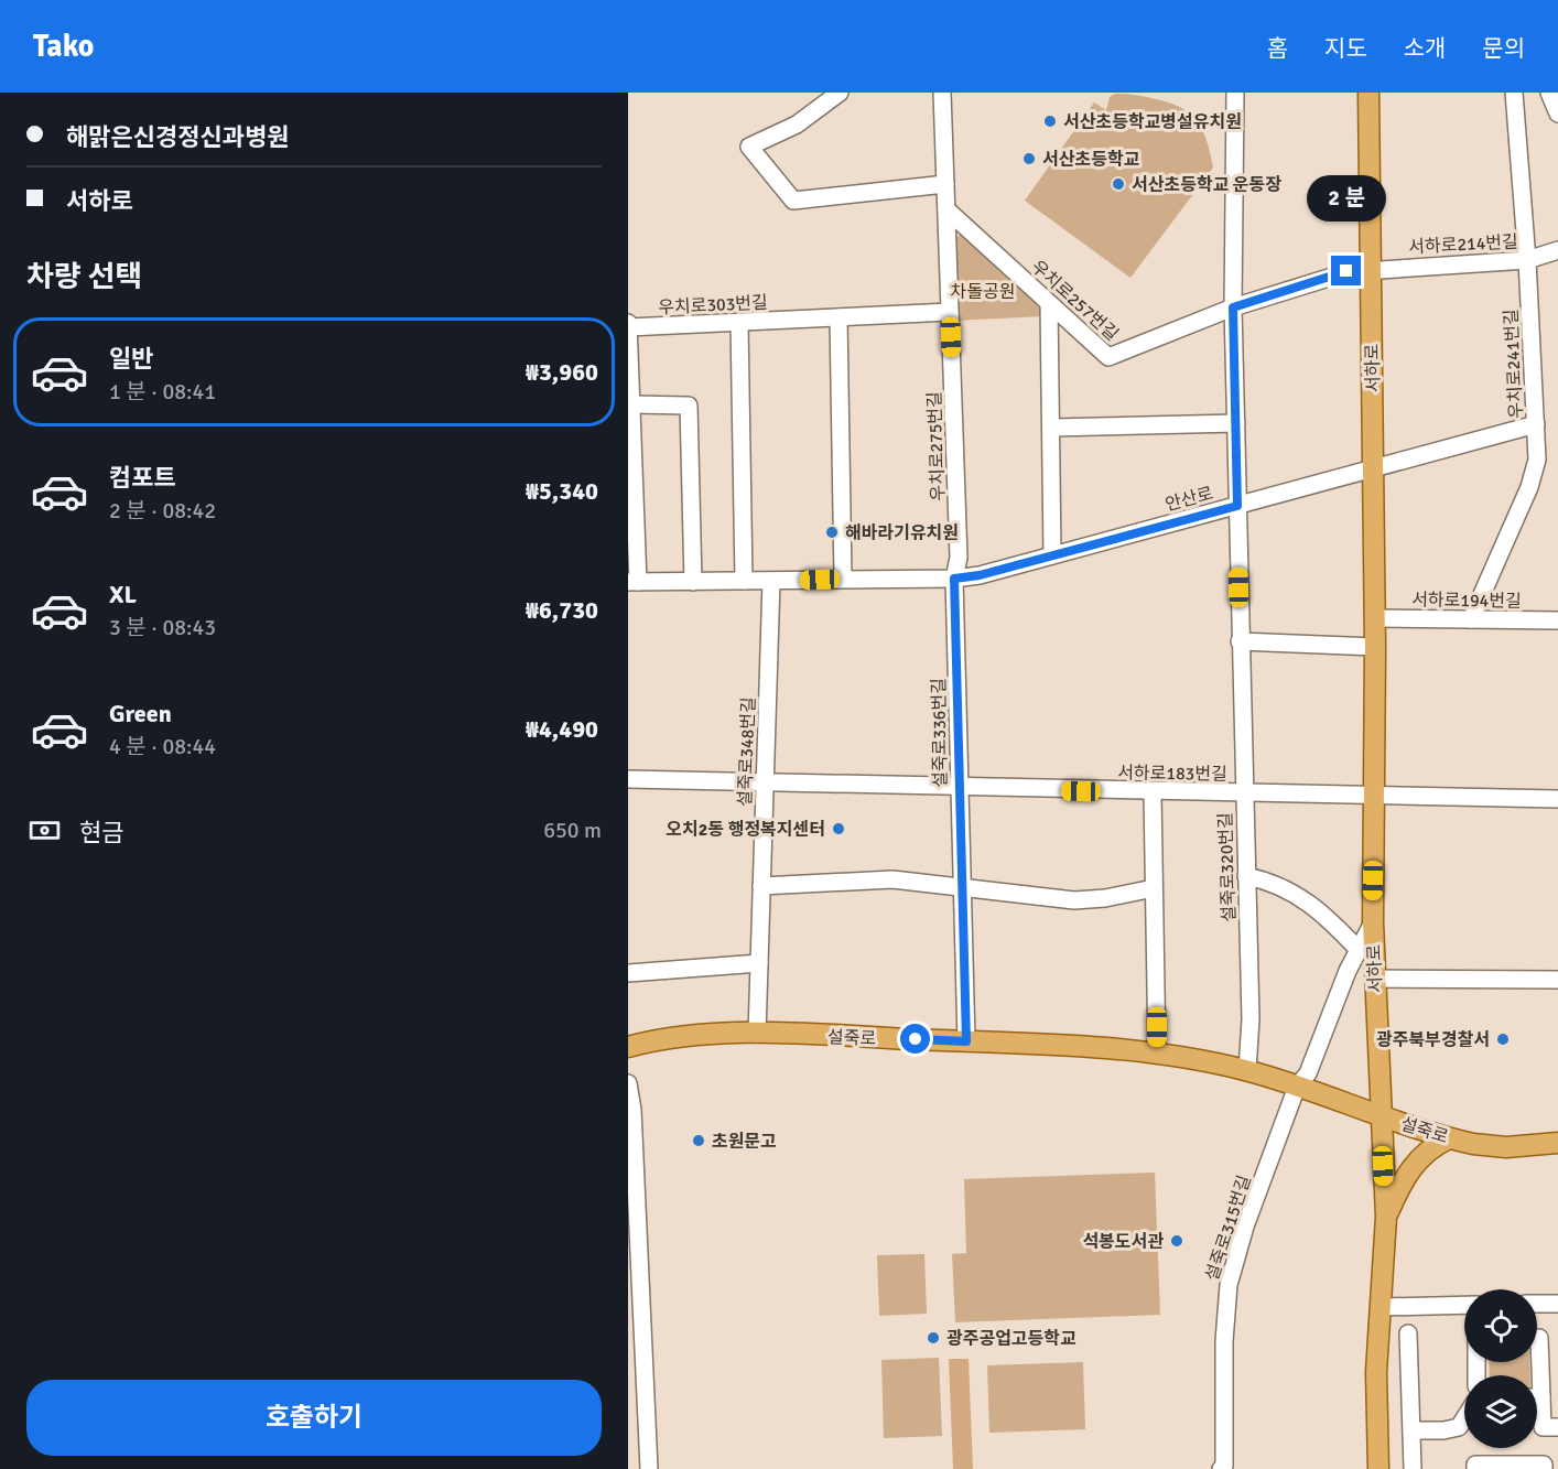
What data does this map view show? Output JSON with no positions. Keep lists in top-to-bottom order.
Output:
{
  "streets": {
    "main road": ["서하로", "설죽로"],
    "street": [
      "서하로214번길",
      "우치로257번길",
      "우치로303번길",
      "우치로241번길",
      "우치로275번길",
      "안산로",
      "서하로194번길",
      "설죽로336번길",
      "설죽로348번길",
      "서하로183번길",
      "설죽로320번길",
      "설죽로315번길"
    ]
  },
  "crossings": [
    ["서하로214번길", "우치로241번길"],
    ["서하로214번길", "서하로"],
    ["우치로257번길", "우치로275번길"],
    ["우치로303번길", "안산로"],
    ["우치로241번길", "서하로194번길"],
    ["서하로", "안산로"],
    ["서하로", "서하로194번길"],
    ["서하로", "서하로183번길"],
    ["서하로", "설죽로"],
    ["우치로275번길", "안산로"],
    ["우치로275번길", "설죽로336번길"],
    ["안산로", "설죽로336번길"],
    ["안산로", "설죽로348번길"],
    ["안산로", "설죽로320번길"],
    ["설죽로336번길", "서하로183번길"],
    ["설죽로336번길", "설죽로"],
    ["설죽로348번길", "서하로183번길"],
    ["설죽로348번길", "설죽로"],
    ["서하로183번길", "설죽로320번길"],
    ["설죽로320번길", "설죽로"],
    ["설죽로", "설죽로315번길"]
  ],
  "parks": ["차돌공원"],
  "places": [
    "서산초등학교병설유치원",
    "서산초등학교",
    "서산초등학교 운동장",
    "해바라기유치원",
    "오치2동 행정복지센터",
    "광주북부경찰서",
    "초원문고",
    "석봉도서관",
    "광주공업고등학교"
  ],
  "page": {
    "header": "Tako",
    "nav": [
      "홈",
      "지도",
      "소개",
      "문의"
    ],
    "banner": ["해맑은신경정신과병원", "서하로"],
    "bubble": "2 분",
    "heading": "차량 선택",
    "list": [
      {
        "name": "일반",
        "note": "1 분 · 08:41",
        "value": "₩3,960"
      },
      {
        "name": "컴포트",
        "note": "2 분 · 08:42",
        "value": "₩5,340"
      },
      {
        "name": "XL",
        "note": "3 분 · 08:43",
        "value": "₩6,730"
      },
      {
        "name": "Green",
        "note": "4 분 · 08:44",
        "value": "₩4,490"
      }
    ],
    "pay": ["현금", "650 m"],
    "buttons": "호출하기"
  }
}
